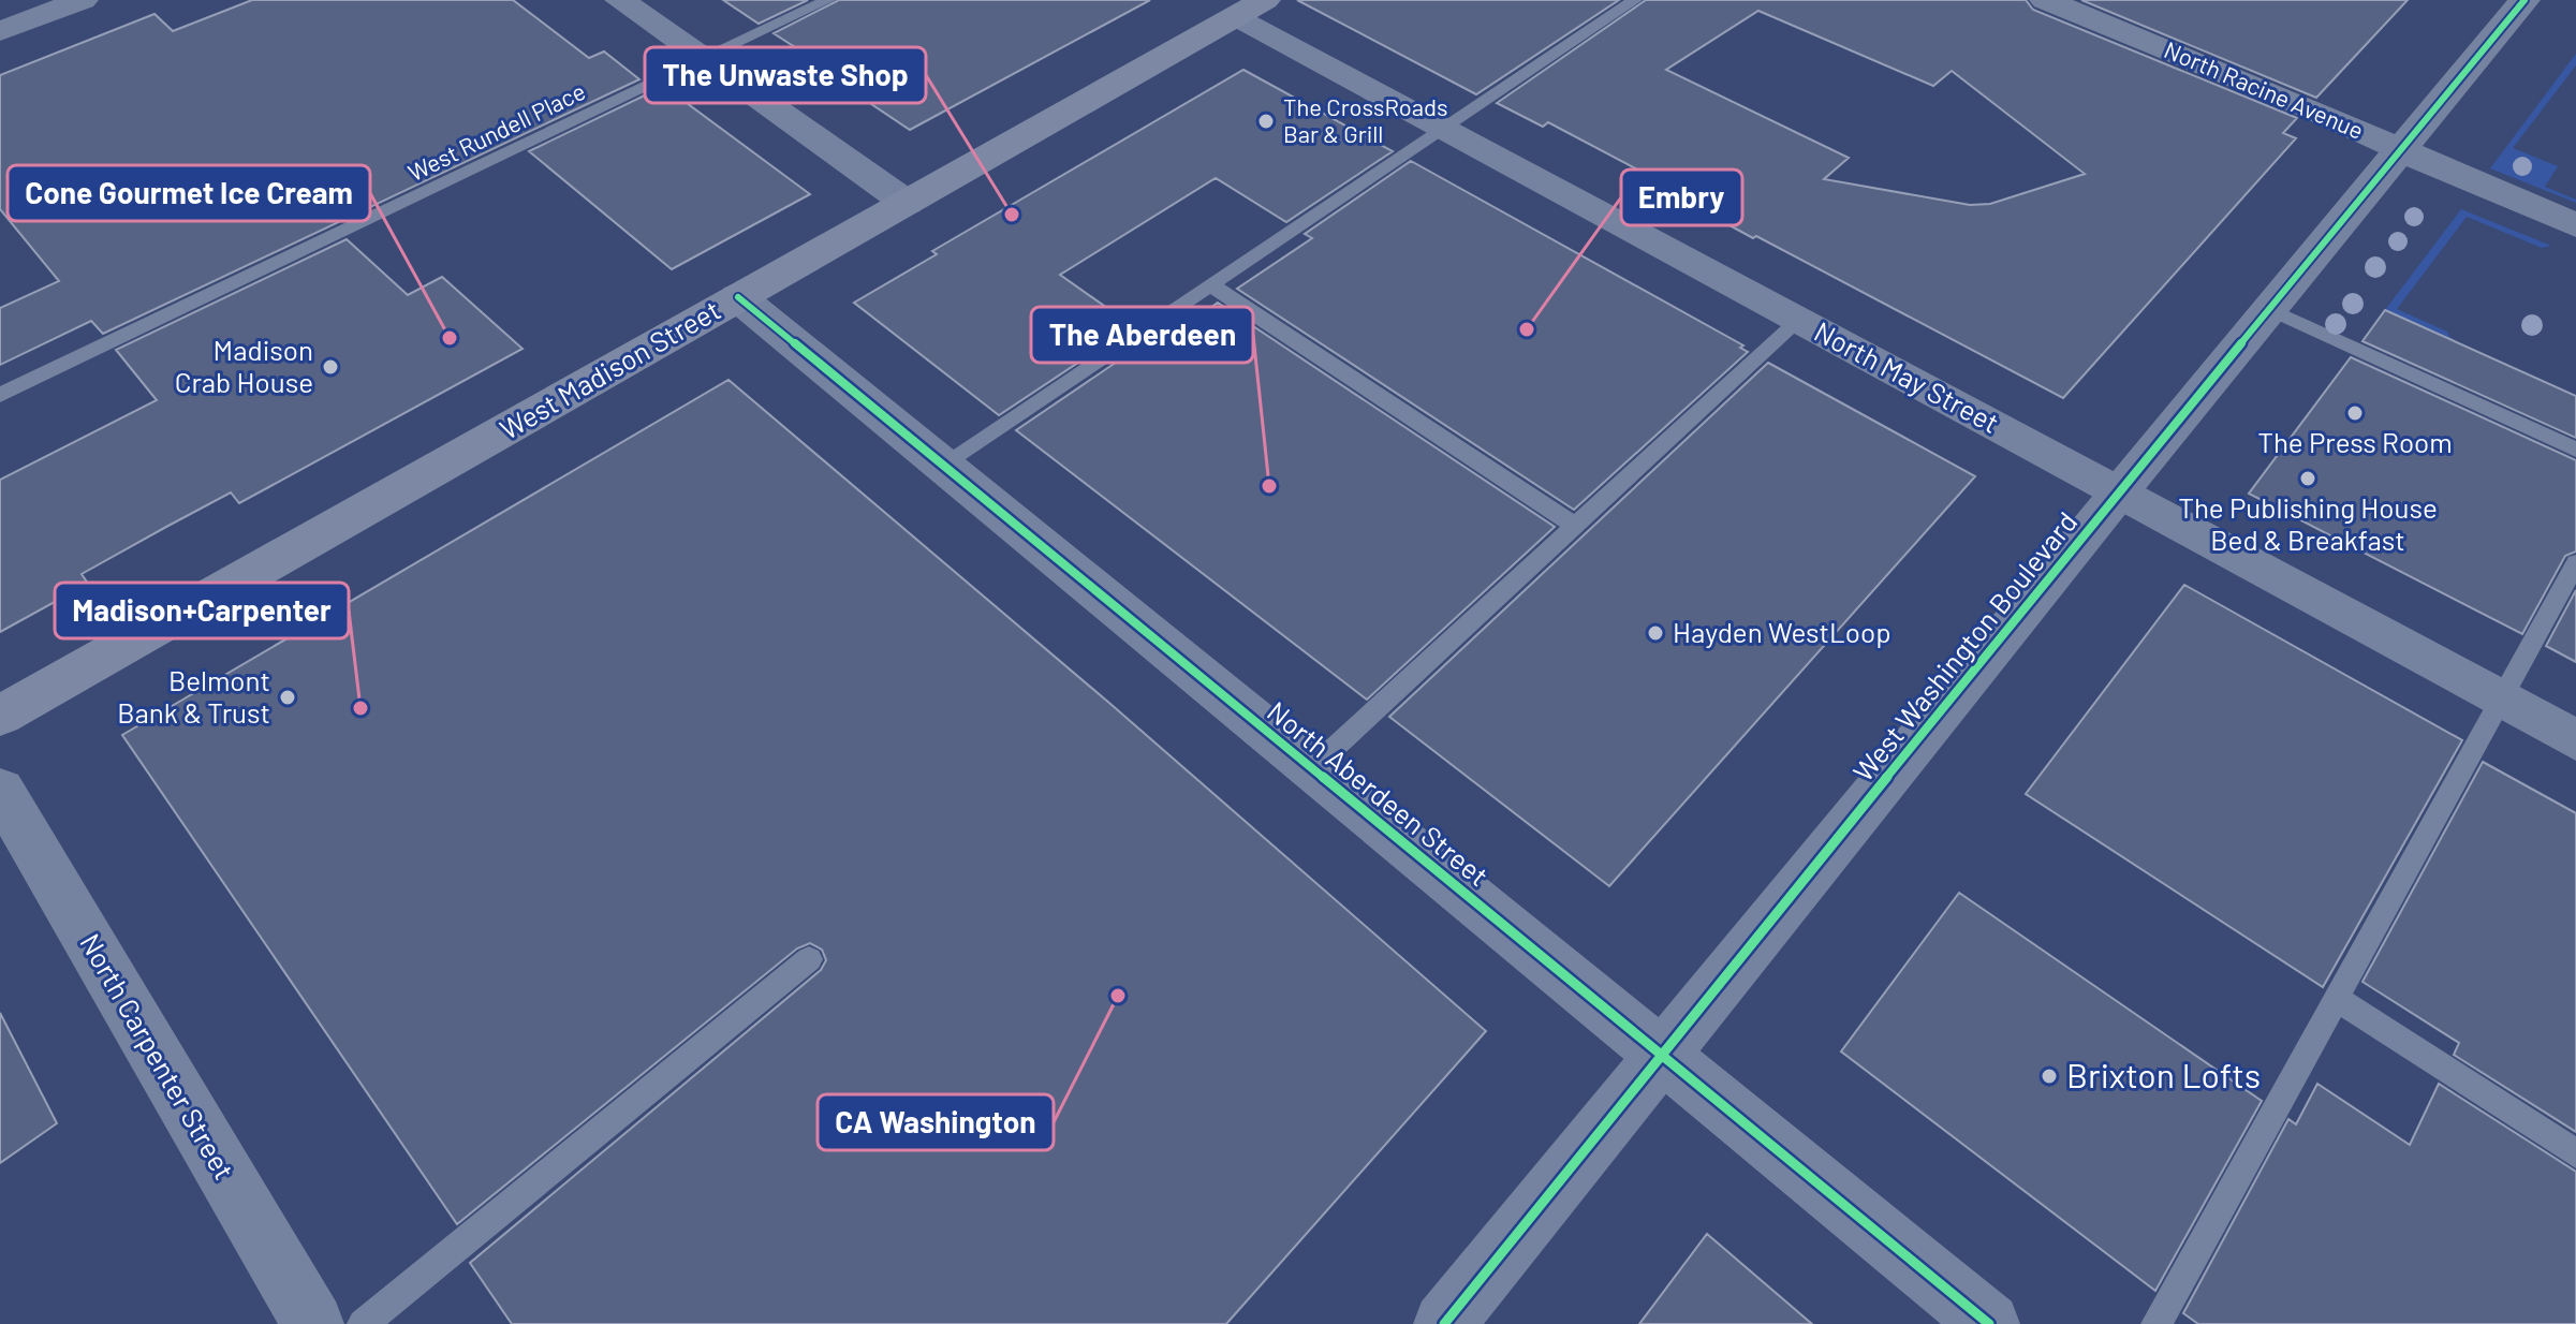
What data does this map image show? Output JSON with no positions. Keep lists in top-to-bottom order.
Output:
{
  "streets": {
    "main road": ["West Madison Street"],
    "street": [
      "North Racine Avenue",
      "North May Street",
      "West Washington Boulevard",
      "North Aberdeen Street",
      "North Carpenter Street"
    ],
    "lane": ["West Rundell Place"]
  },
  "crossings": [
    ["North Racine Avenue", "West Washington Boulevard"],
    ["West Madison Street", "North May Street"],
    ["West Madison Street", "North Aberdeen Street"],
    ["North May Street", "West Washington Boulevard"],
    ["West Washington Boulevard", "North Aberdeen Street"]
  ],
  "places": [
    "The CrossRoads Bar & Grill",
    "The Unwaste Shop",
    "Embry",
    "Cone Gourmet Ice Cream",
    "Madison Crab House",
    "The Press Room",
    "The Publishing House Bed & Breakfast",
    "The Aberdeen",
    "Hayden WestLoop",
    "Belmont Bank & Trust",
    "Madison+Carpenter",
    "CA Washington",
    "Brixton Lofts"
  ]
}
